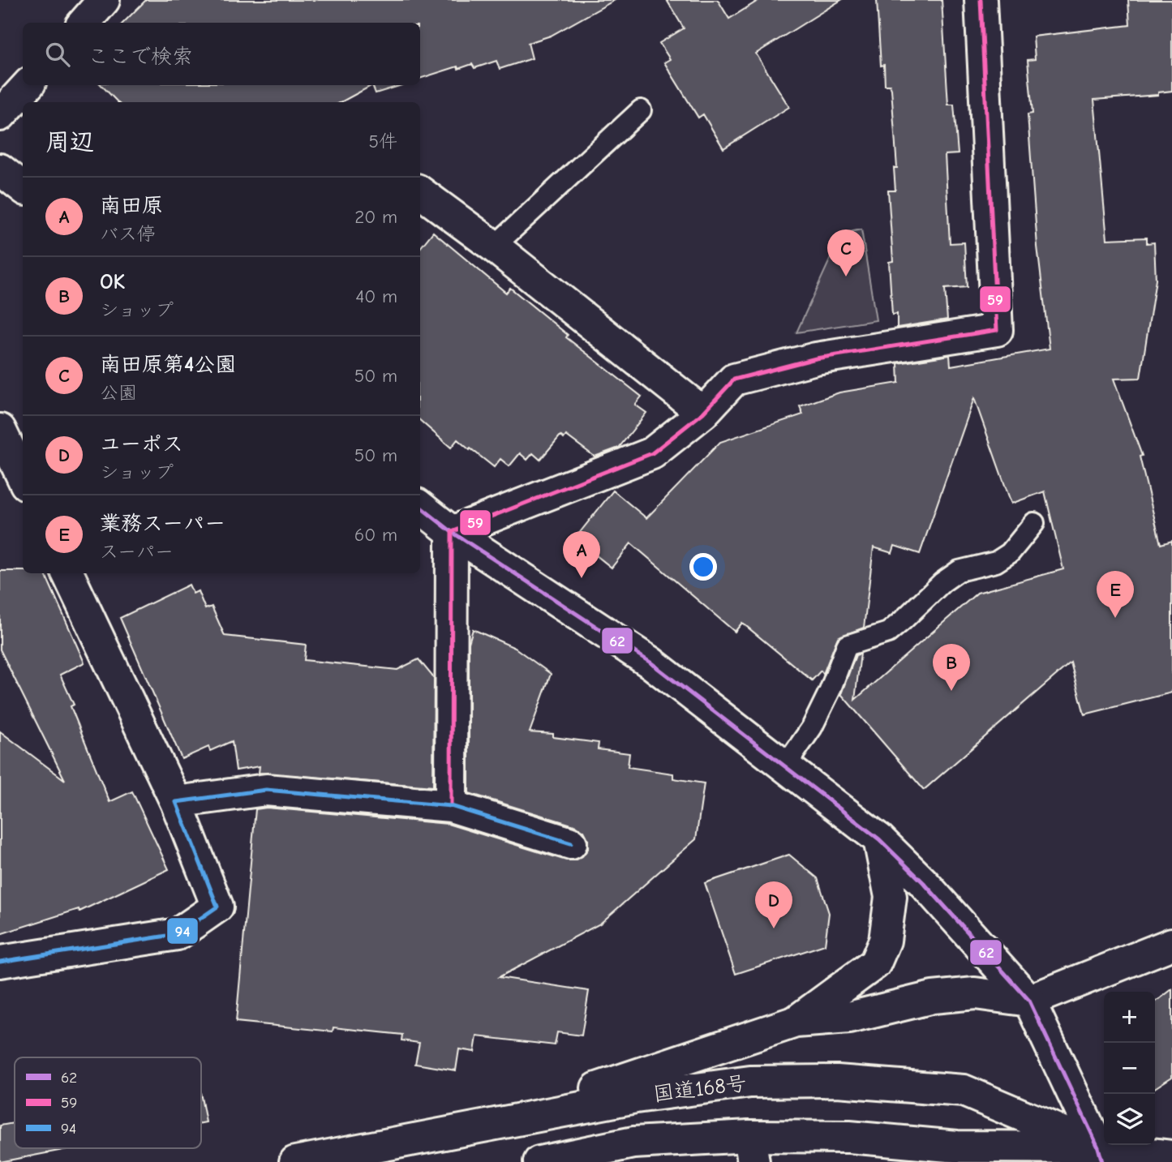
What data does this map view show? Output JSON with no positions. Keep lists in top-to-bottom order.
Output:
{
  "streets": {
    "main road": ["国道168号"]
  },
  "lines": ["transit line 59", "transit line 62", "transit line 94"],
  "legend": ["62", "59", "94"],
  "page": {
    "search": "ここで検索",
    "heading": ["周辺", "5件"],
    "list": [
      {
        "mark": "A",
        "name": "南田原",
        "note": "バス停",
        "value": "20 m"
      },
      {
        "mark": "B",
        "name": "OK",
        "note": "ショップ",
        "value": "40 m"
      },
      {
        "mark": "C",
        "name": "南田原第4公園",
        "note": "公園",
        "value": "50 m"
      },
      {
        "mark": "D",
        "name": "ユーポス",
        "note": "ショップ",
        "value": "50 m"
      },
      {
        "mark": "E",
        "name": "業務スーパー",
        "note": "スーパー",
        "value": "60 m"
      }
    ],
    "pins": [
      "C",
      "A",
      "E",
      "B",
      "D"
    ],
    "map_buttons": ["+", "−"]
  }
}
